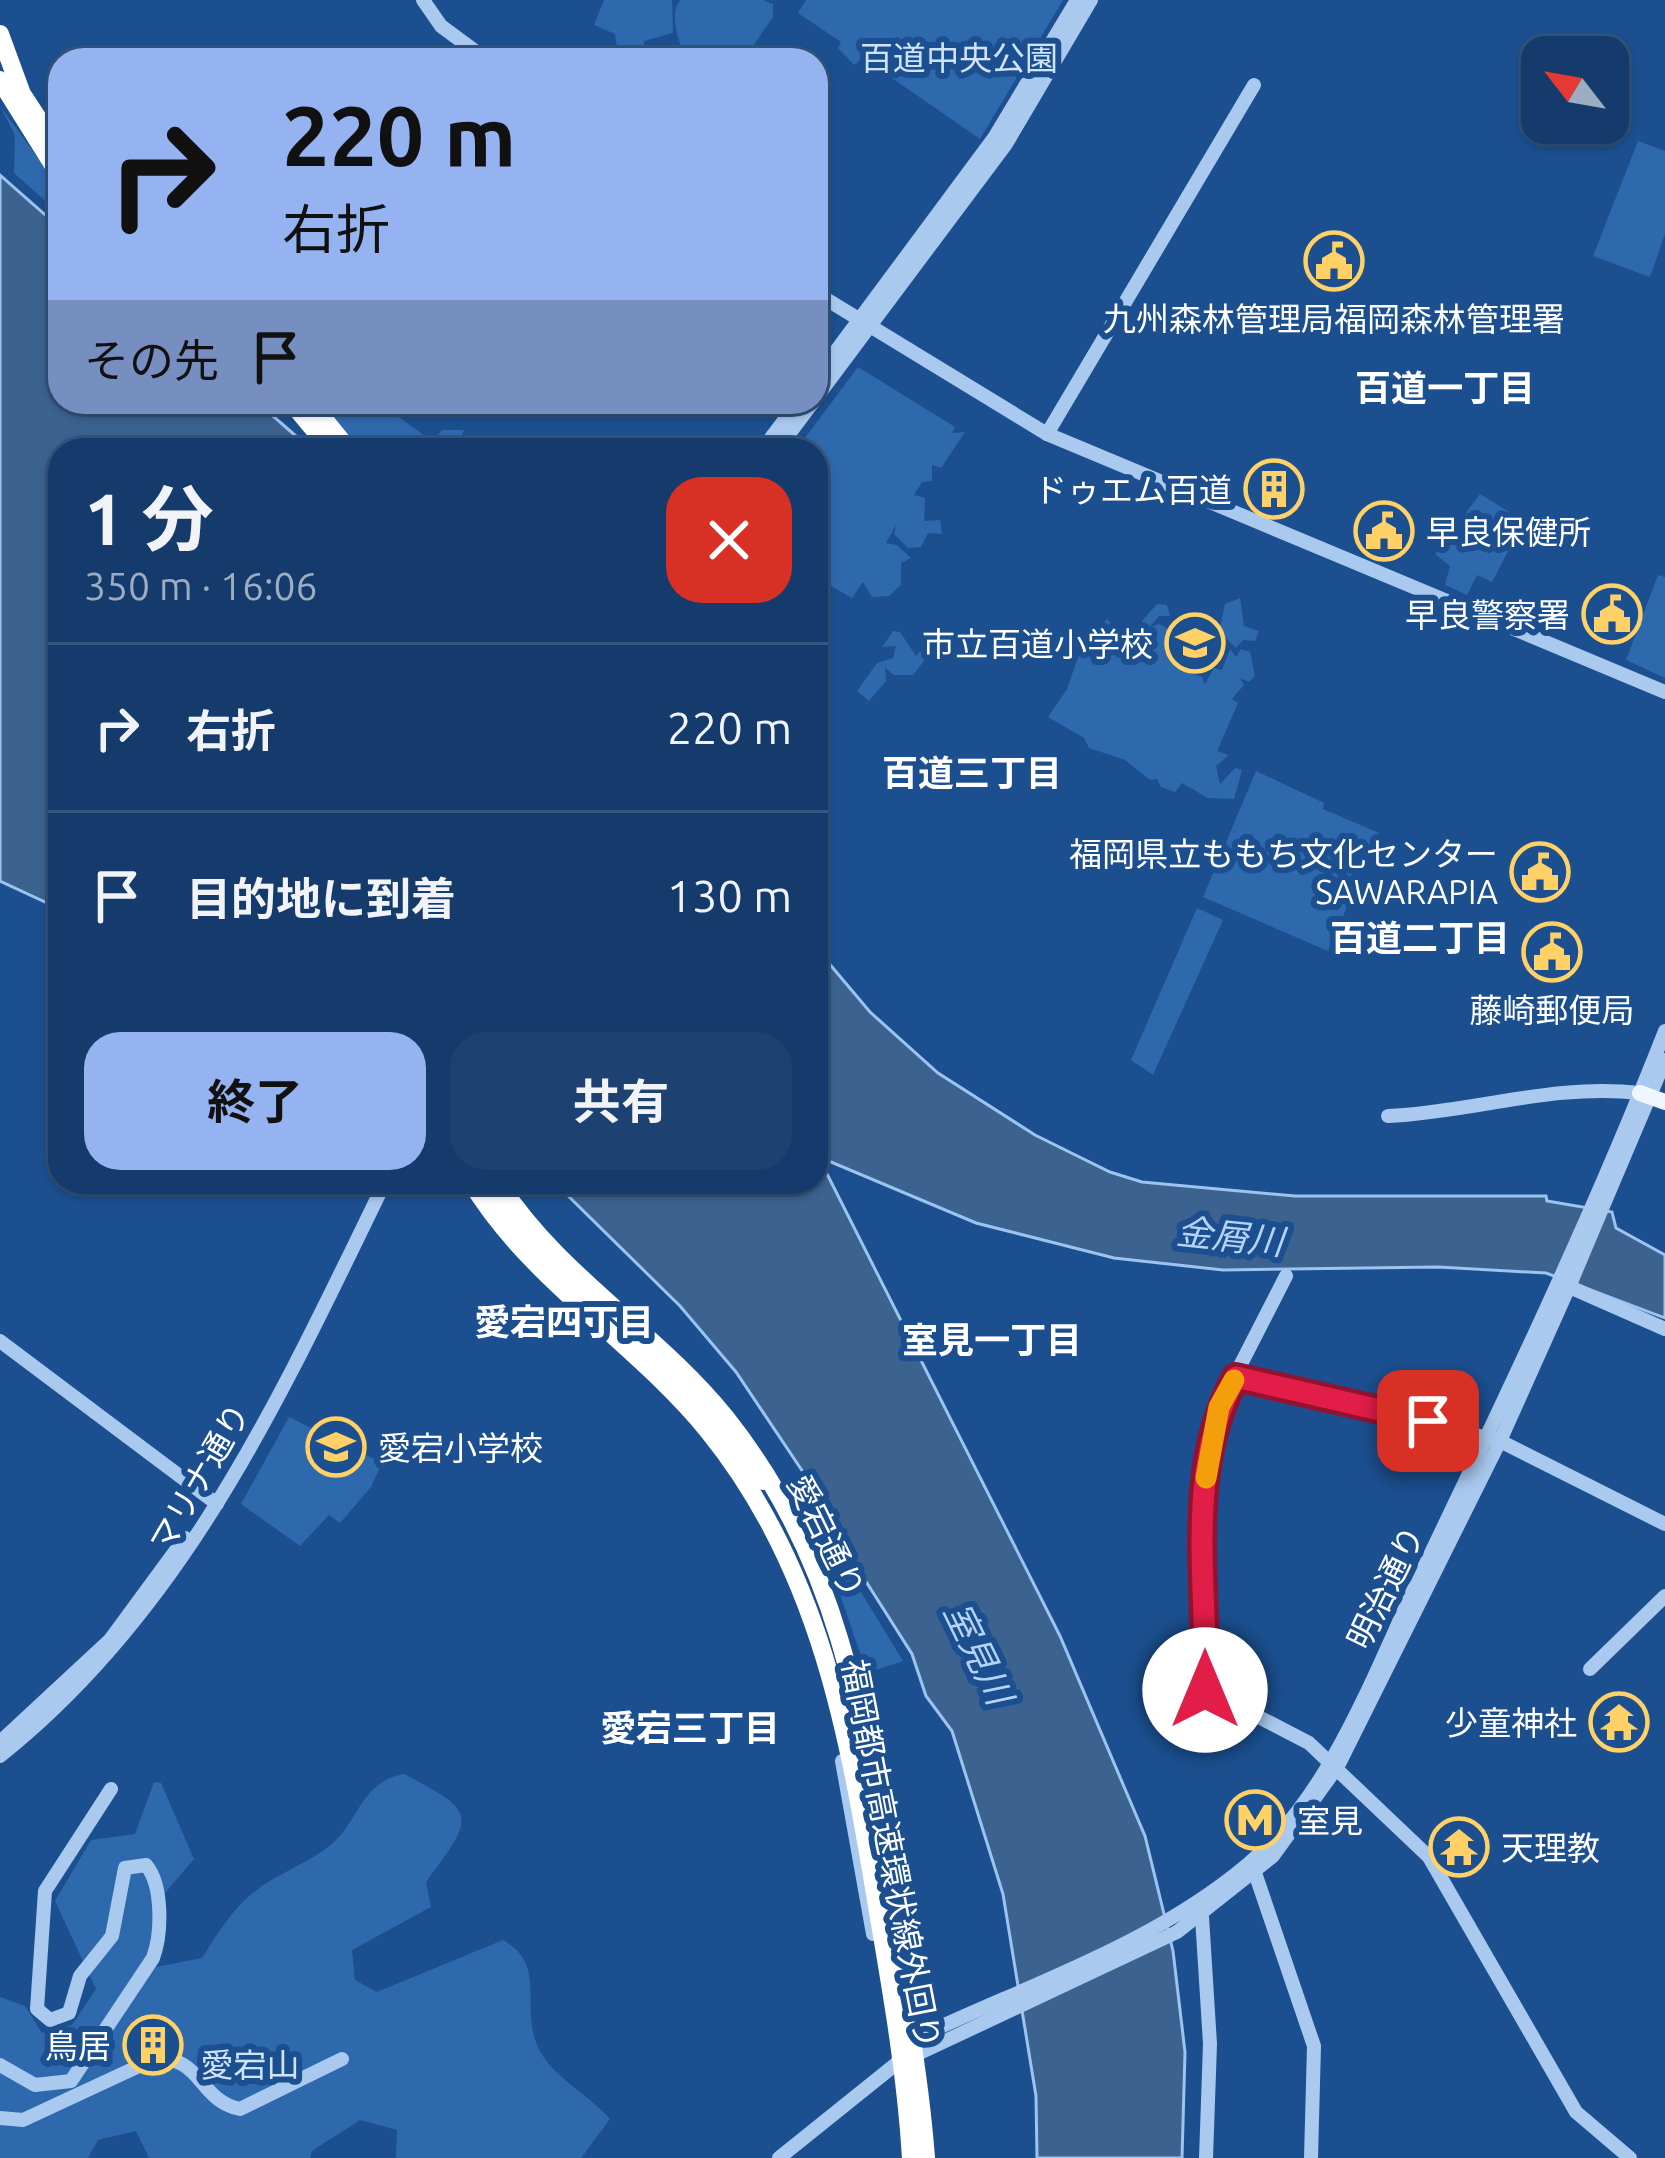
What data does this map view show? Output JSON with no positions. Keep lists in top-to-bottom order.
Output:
{
  "streets": {
    "highway": ["福岡都市高速環状線外回り"],
    "street": ["マリナ通り", "愛宕通り", "明治通り"]
  },
  "crossings": [
    ["愛宕通り", "福岡都市高速環状線外回り"]
  ],
  "districts": [
    "百道一丁目",
    "百道三丁目",
    "百道二丁目",
    "愛宕四丁目",
    "室見一丁目",
    "愛宕三丁目"
  ],
  "water": ["金屑川", "室見川"],
  "parks": ["百道中央公園", "愛宕山"],
  "places": {
    "public building": [
      "九州森林管理局福岡森林管理署",
      "早良保健所",
      "早良警察署",
      "福岡県立ももち文化センター SAWARAPIA",
      "藤崎郵便局"
    ],
    "building": ["ドゥエム百道", "鳥居"],
    "school or university": ["市立百道小学校", "愛宕小学校"],
    "temple": ["少童神社", "天理教"],
    "metro station": ["室見"]
  },
  "north": "top left",
  "page": {
    "turn": ["220 m", "右折"],
    "then": "その先",
    "heading": ["1 分", "350 m · 16:06"],
    "list": [
      {
        "name": "右折",
        "value": "220 m"
      },
      {
        "name": "目的地に到着",
        "value": "130 m"
      }
    ],
    "buttons": ["終了", "共有"]
  }
}
